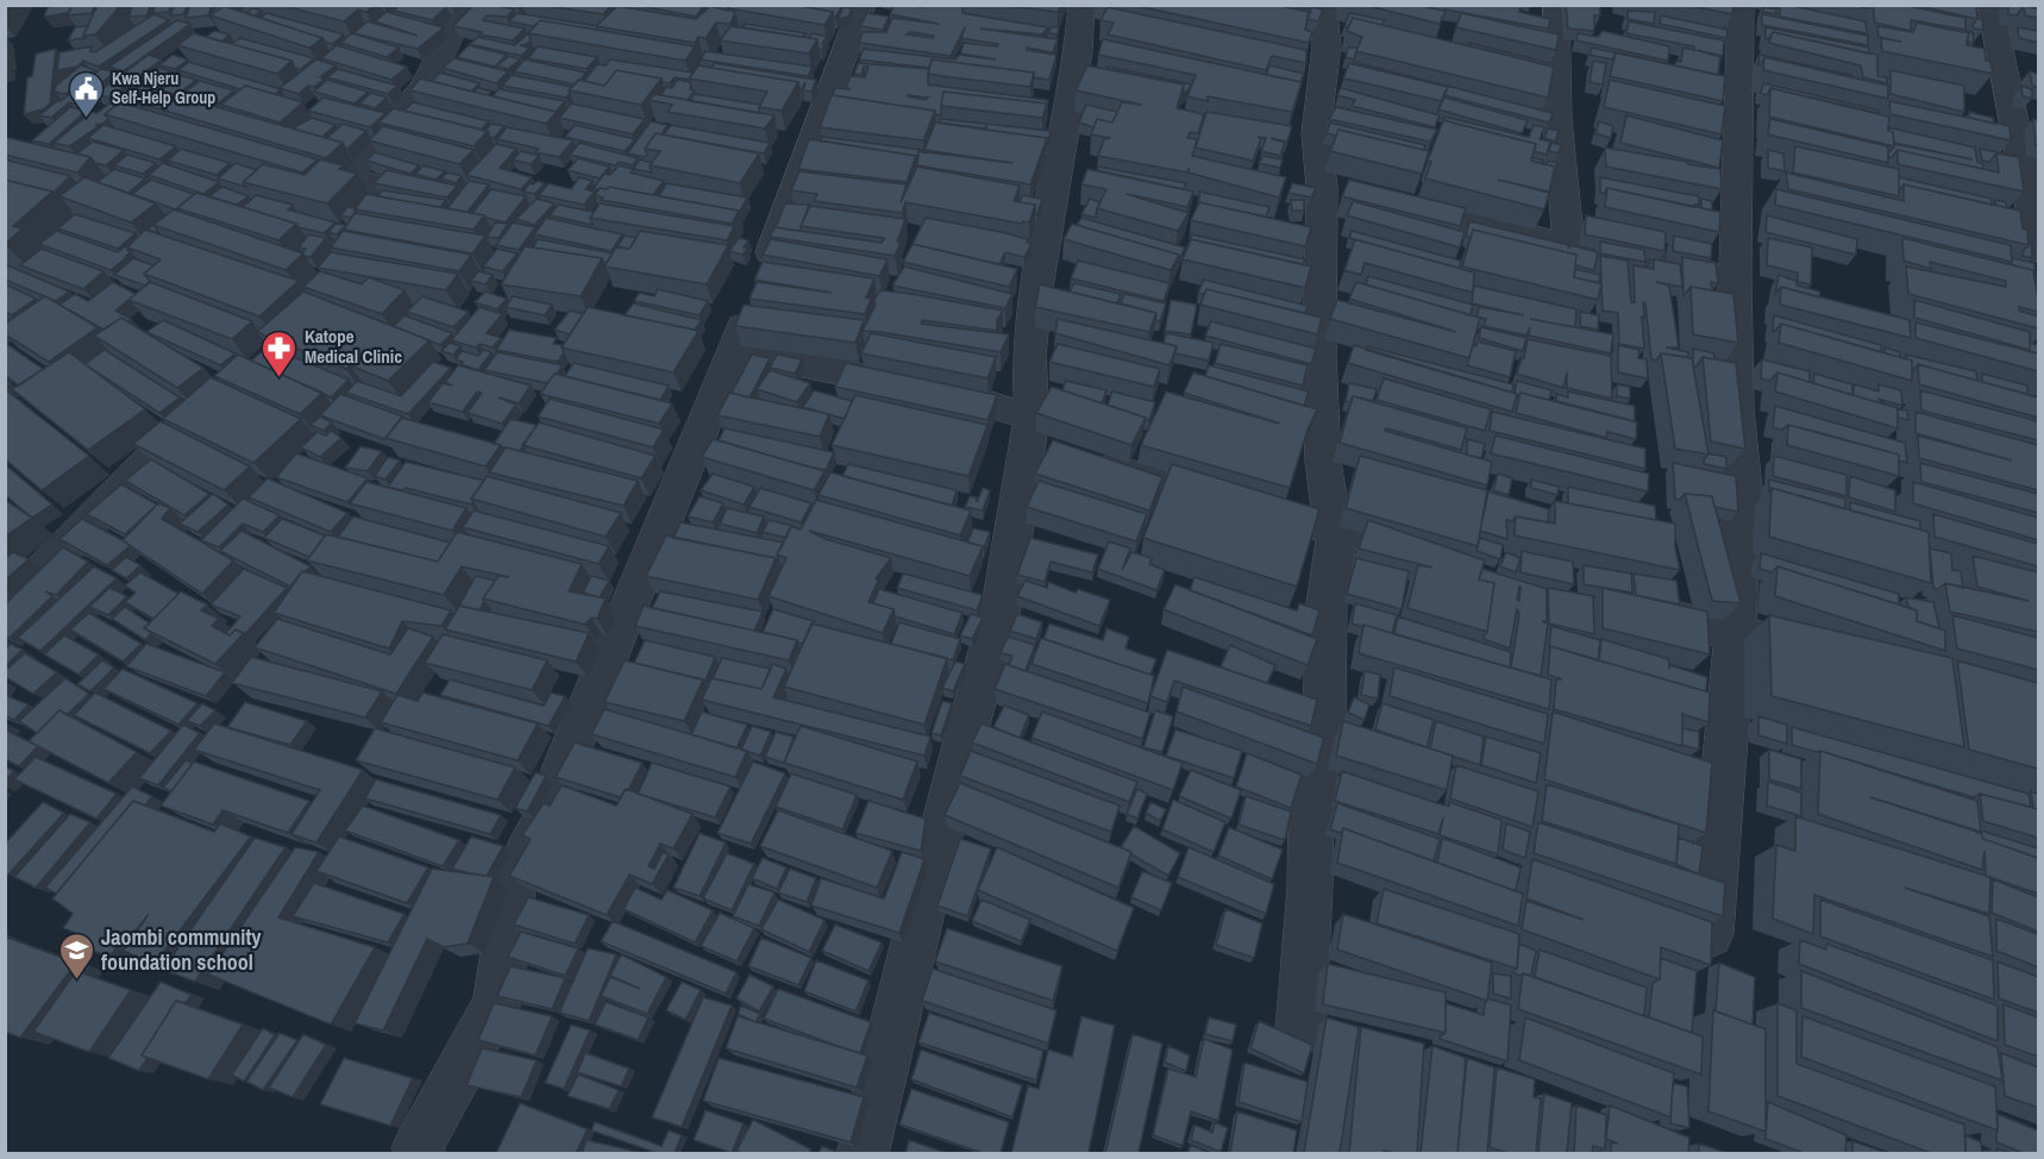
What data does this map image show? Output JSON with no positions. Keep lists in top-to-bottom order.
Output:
{
  "places": {
    "public building": ["Kwa Njeru Self-Help Group"],
    "pharmacy": ["Katope Medical Clinic"],
    "school or university": ["Jaombi community foundation school"]
  }
}
